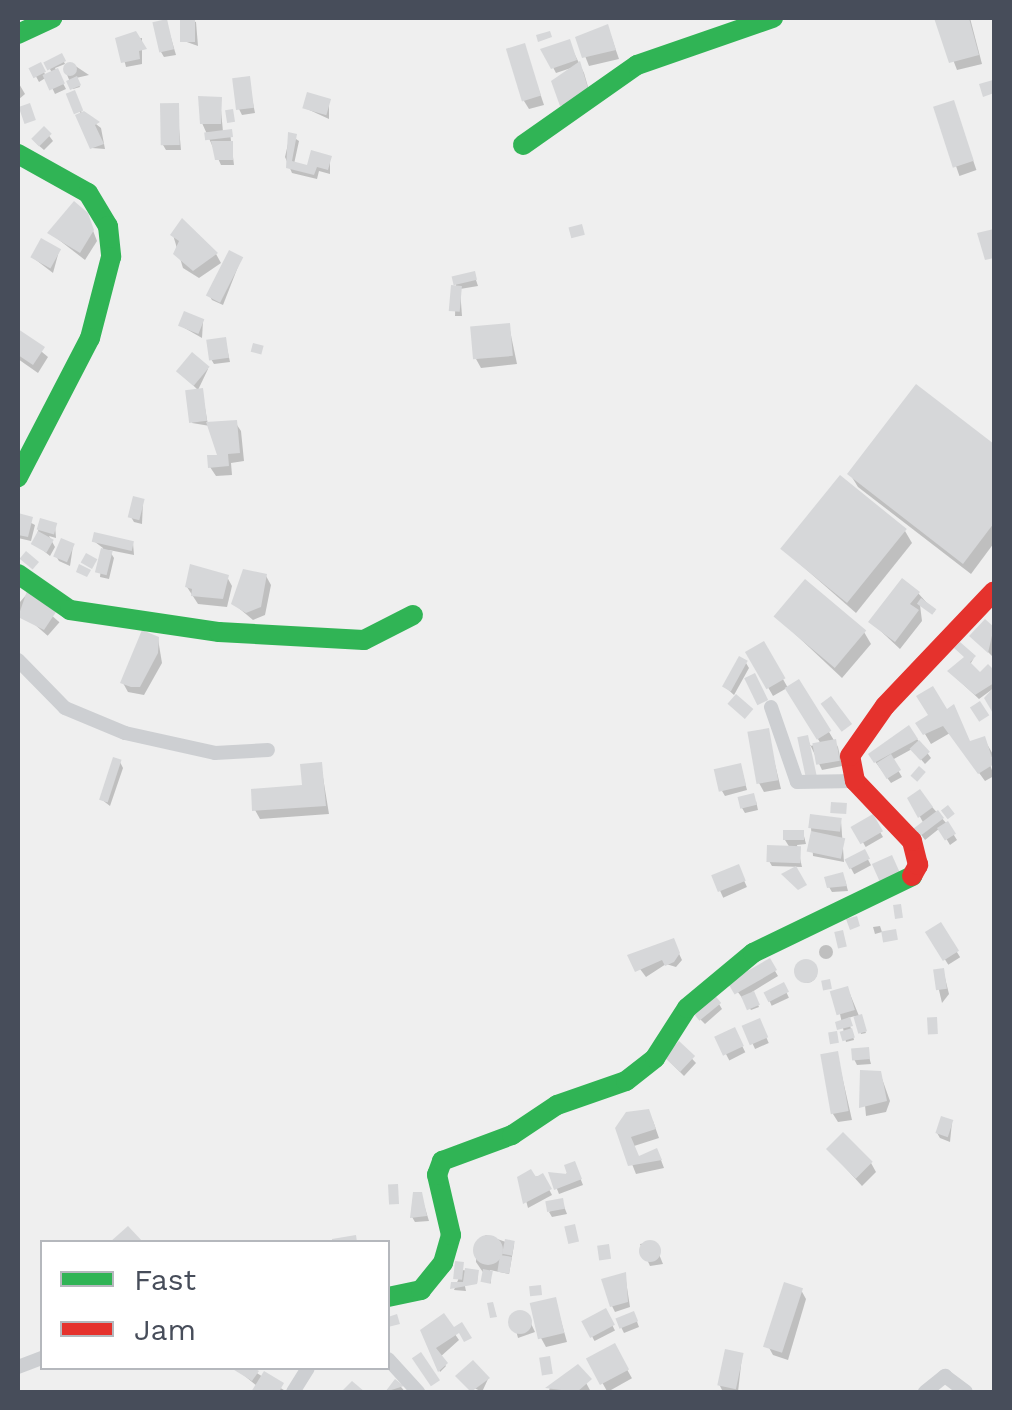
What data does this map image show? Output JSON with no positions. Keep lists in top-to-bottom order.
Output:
{
  "legend": ["Fast", "Jam"]
}
